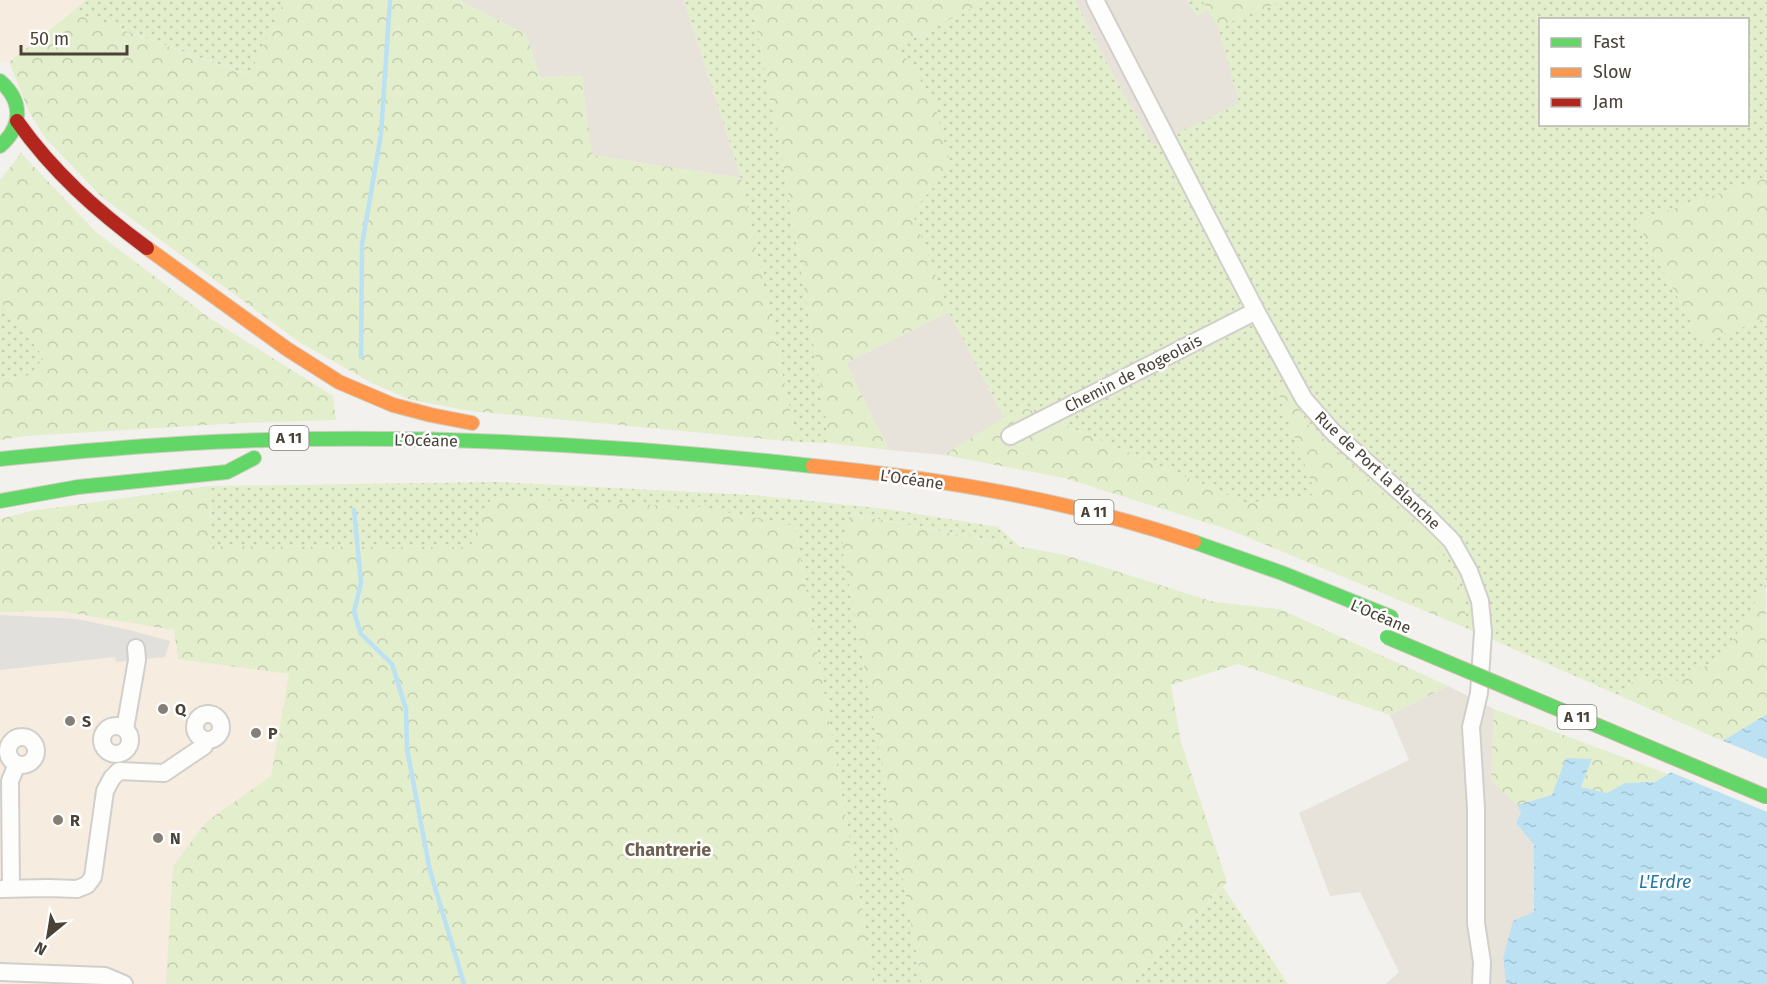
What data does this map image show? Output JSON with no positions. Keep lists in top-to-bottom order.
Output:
{
  "streets": {
    "main road": ["A 11", "L’Océane"],
    "street": ["Chemin de Rogeolais", "Rue de Port la Blanche"]
  },
  "crossings": [
    ["Chemin de Rogeolais", "Rue de Port la Blanche"]
  ],
  "districts": ["Chantrerie"],
  "water": ["L'Erdre"],
  "places": [
    "Q",
    "S",
    "P",
    "R",
    "N"
  ],
  "legend": ["Fast", "Slow", "Jam"],
  "scale_bar": "50 m",
  "north": "bottom left"
}
